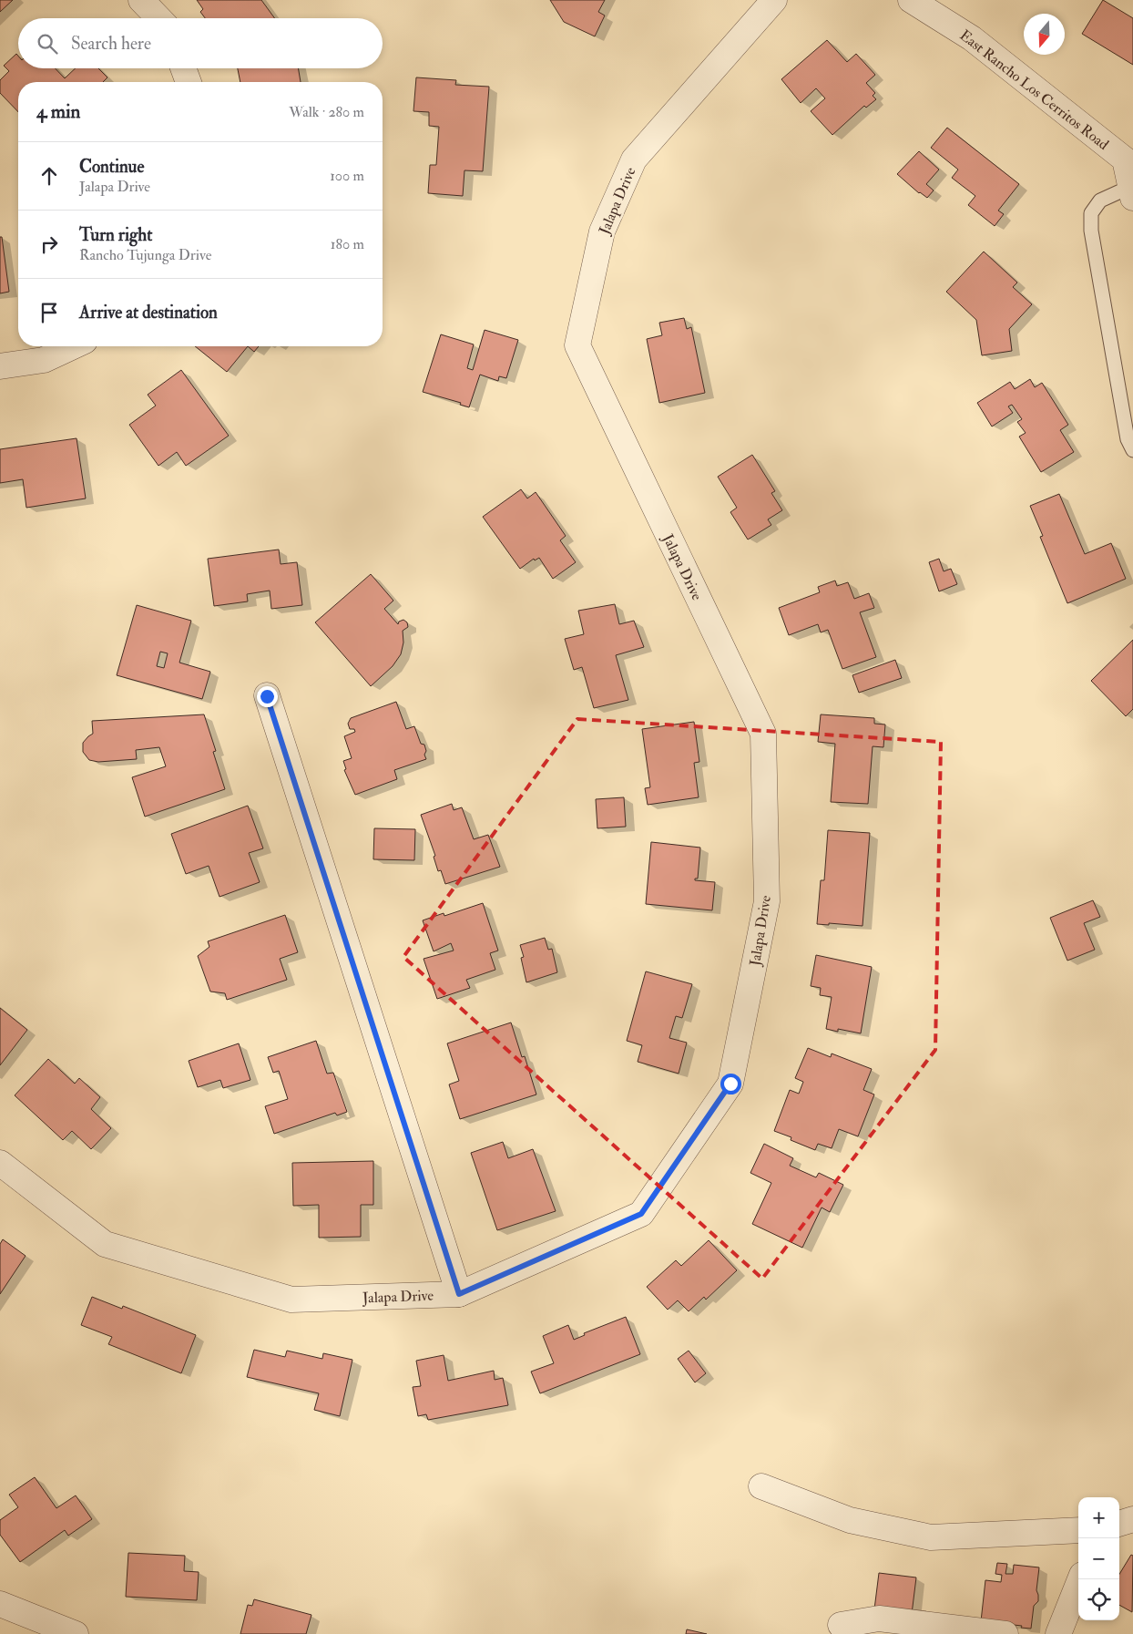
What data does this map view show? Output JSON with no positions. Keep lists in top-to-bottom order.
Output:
{
  "streets": {
    "street": ["East Rancho Los Cerritos Road", "Jalapa Drive"]
  },
  "north": "bottom",
  "page": {
    "search": "Search here",
    "heading": ["4 min", "Walk · 280 m"],
    "list": [
      ["Continue", "Jalapa Drive", "100 m"],
      ["Turn right", "Rancho Tujunga Drive", "180 m"],
      "Arrive at destination"
    ],
    "map_buttons": ["+", "−"]
  }
}
